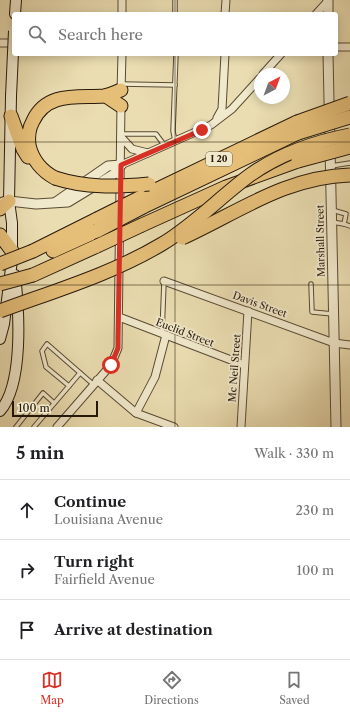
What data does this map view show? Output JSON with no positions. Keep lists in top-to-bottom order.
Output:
{
  "streets": {
    "highway": ["I 20"],
    "street": [
      "Marshall Street",
      "Davis Street",
      "Euclid Street",
      "Mc Neil Street"
    ]
  },
  "crossings": [
    ["Marshall Street", "Davis Street"],
    ["Davis Street", "Mc Neil Street"],
    ["Euclid Street", "Mc Neil Street"]
  ],
  "scale_bar": "100 m",
  "north": "top right",
  "page": {
    "search": "Search here",
    "scale": "100 m",
    "heading": ["5 min", "Walk · 330 m"],
    "list": [
      ["Continue", "Louisiana Avenue", "230 m"],
      ["Turn right", "Fairfield Avenue", "100 m"],
      "Arrive at destination"
    ],
    "nav": ["Map", "Directions", "Saved"]
  }
}
